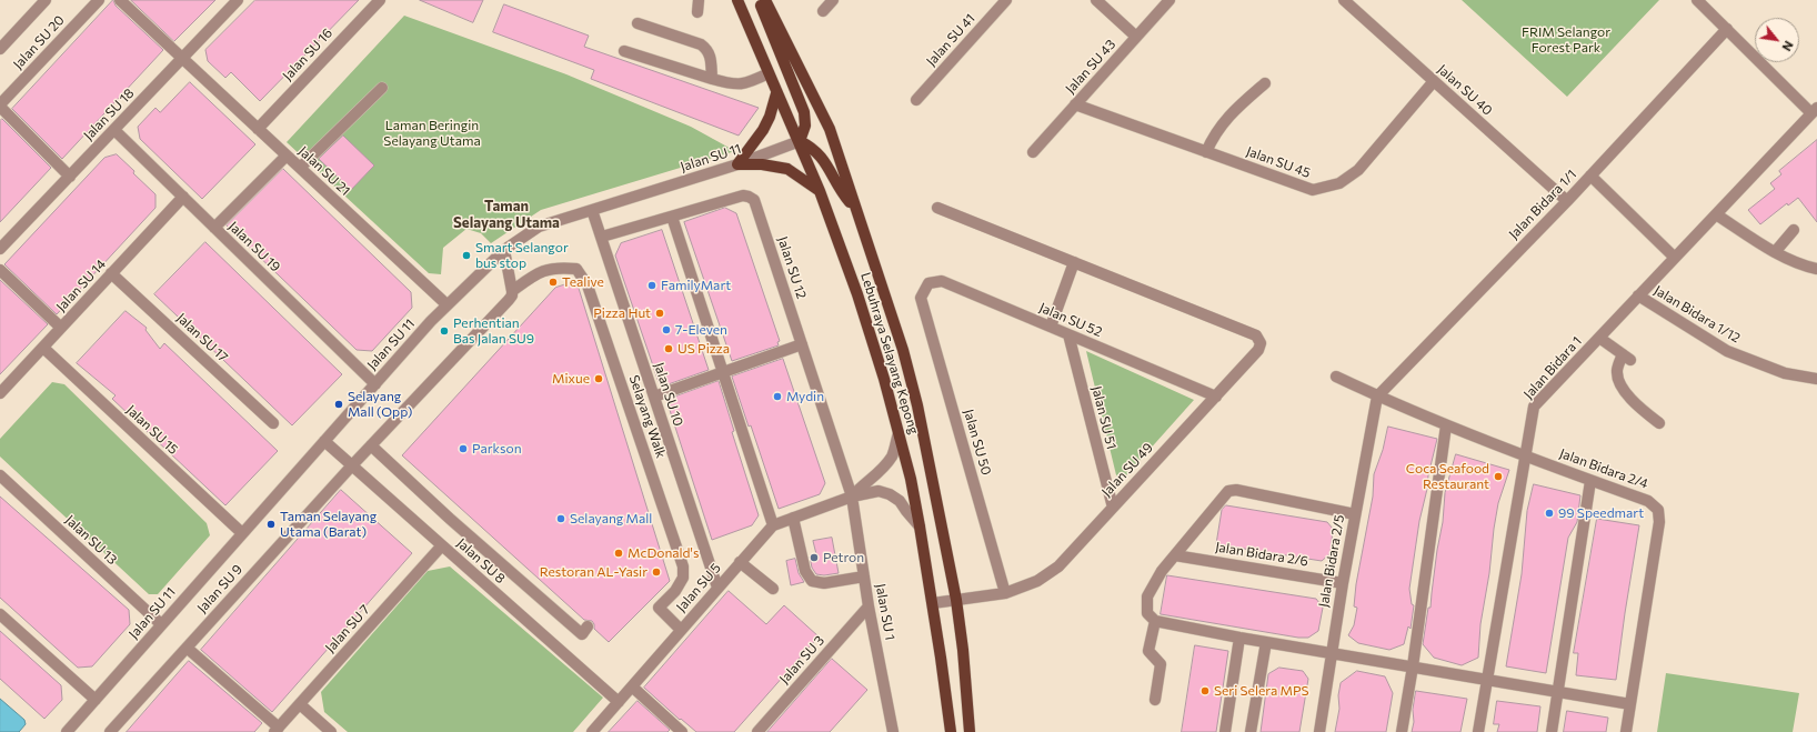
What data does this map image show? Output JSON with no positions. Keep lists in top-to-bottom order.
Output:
{
  "streets": {
    "main road": ["Lebuhraya Selayang Kepong"],
    "street": [
      "Jalan SU 41",
      "Jalan SU 20",
      "Jalan SU 16",
      "Jalan SU 43",
      "Jalan SU 40",
      "Jalan SU 18",
      "Jalan SU 11",
      "Jalan SU 45",
      "Jalan SU 21",
      "Jalan Bidara 1/1",
      "Jalan SU 19",
      "Jalan SU 12",
      "Jalan SU 14",
      "Jalan Bidara 1/12",
      "Jalan SU 52",
      "Jalan SU 17",
      "Jalan Bidara 1",
      "Jalan SU 10",
      "Selayang Walk",
      "Jalan SU 51",
      "Jalan SU 15",
      "Jalan SU 50",
      "Jalan Bidara 2/4",
      "Jalan SU 49",
      "Jalan SU 13",
      "Jalan Bidara 2/6",
      "Jalan SU 8",
      "Jalan Bidara 2/5",
      "Jalan SU 5",
      "Jalan SU 9",
      "Jalan SU 1",
      "Jalan SU 7",
      "Jalan SU 3"
    ]
  },
  "crossings": [
    ["Jalan SU 16", "Jalan SU 21"],
    ["Jalan SU 43", "Jalan SU 45"],
    ["Jalan SU 40", "Jalan SU 45"],
    ["Jalan SU 40", "Jalan Bidara 1/1"],
    ["Jalan SU 18", "Jalan SU 21"],
    ["Jalan SU 18", "Jalan SU 19"],
    ["Jalan SU 11", "Jalan SU 21"],
    ["Jalan SU 11", "Jalan SU 19"],
    ["Jalan SU 11", "Lebuhraya Selayang Kepong"],
    ["Jalan SU 11", "Jalan SU 10"],
    ["Jalan SU 11", "Jalan SU 15"],
    ["Jalan SU 11", "Jalan SU 13"],
    ["Jalan SU 11", "Jalan SU 8"],
    ["Jalan Bidara 1/1", "Jalan Bidara 2/4"],
    ["Jalan Bidara 1/1", "Jalan Bidara 2/5"],
    ["Jalan SU 19", "Jalan SU 14"],
    ["Jalan SU 12", "Jalan SU 10"],
    ["Jalan SU 12", "Jalan SU 5"],
    ["Jalan SU 12", "Jalan SU 1"],
    ["Jalan SU 14", "Jalan SU 17"],
    ["Jalan SU 14", "Jalan SU 15"],
    ["Jalan Bidara 1/12", "Jalan Bidara 1"],
    ["Jalan SU 52", "Jalan SU 51"],
    ["Jalan SU 52", "Jalan SU 50"],
    ["Jalan SU 52", "Jalan SU 49"],
    ["Lebuhraya Selayang Kepong", "Jalan SU 49"],
    ["Lebuhraya Selayang Kepong", "Jalan SU 5"],
    ["Jalan Bidara 1", "Jalan Bidara 2/4"],
    ["Jalan SU 10", "Jalan SU 5"],
    ["Selayang Walk", "Jalan SU 5"],
    ["Selayang Walk", "Jalan SU 9"],
    ["Jalan SU 51", "Jalan SU 49"],
    ["Jalan SU 50", "Jalan SU 49"],
    ["Jalan Bidara 2/4", "Jalan Bidara 2/5"],
    ["Jalan Bidara 2/6", "Jalan Bidara 2/5"],
    ["Jalan SU 8", "Jalan SU 5"],
    ["Jalan SU 8", "Jalan SU 9"],
    ["Jalan SU 8", "Jalan SU 7"],
    ["Jalan SU 5", "Jalan SU 1"],
    ["Jalan SU 1", "Jalan SU 3"]
  ],
  "districts": ["Taman Selayang Utama"],
  "parks": ["FRIM Selangor Forest Park", "Laman Beringin Selayang Utama"],
  "places": [
    "Smart Selangor bus stop",
    "Tealive",
    "FamilyMart",
    "Pizza Hut",
    "7-Eleven",
    "Perhentian Bas Jalan SU9",
    "US Pizza",
    "Mixue",
    "Mydin",
    "Selayang Mall (Opp)",
    "Parkson",
    "Coca Seafood Restaurant",
    "99 Speedmart",
    "Selayang Mall",
    "Taman Selayang Utama (Barat)",
    "McDonald's",
    "Petron",
    "Restoran AL-Yasir",
    "Seri Selera MPS"
  ],
  "north": "bottom right"
}
